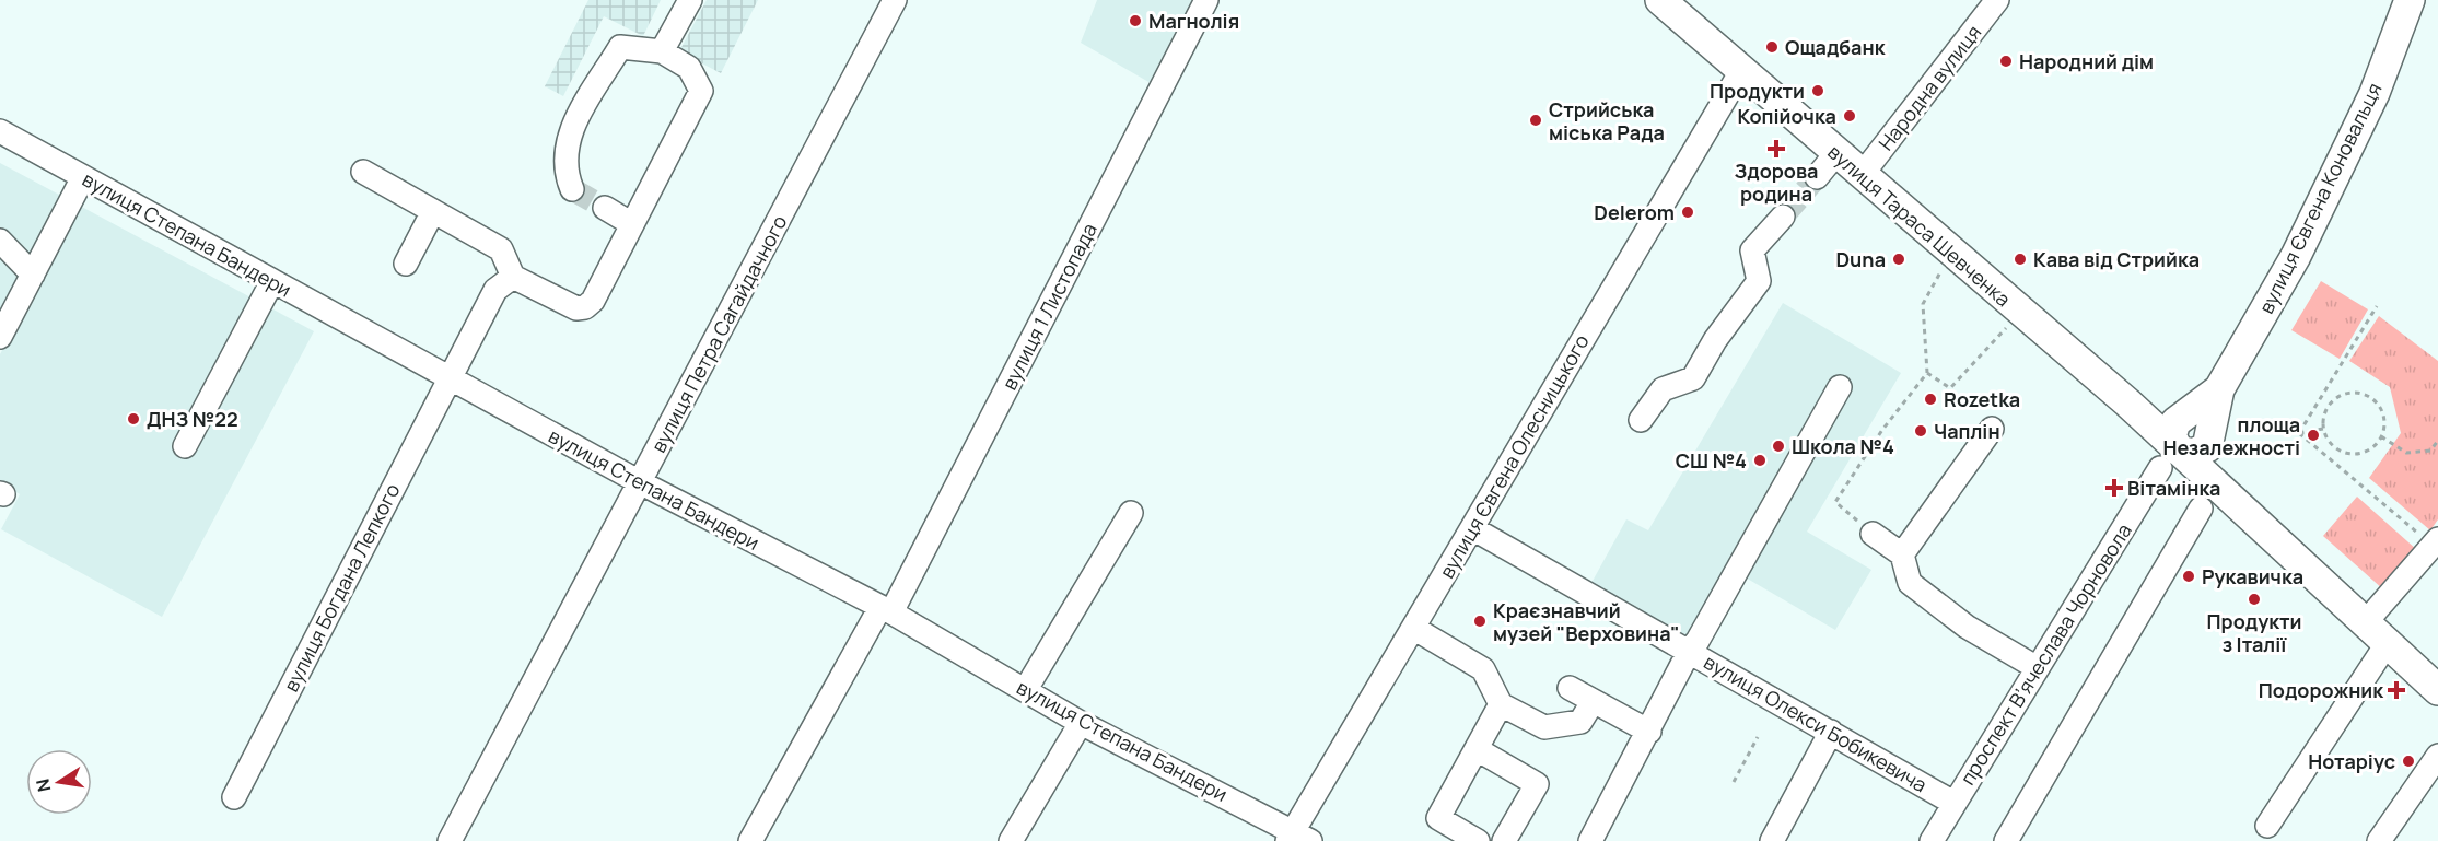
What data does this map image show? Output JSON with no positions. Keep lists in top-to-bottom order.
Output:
{
  "streets": {
    "main road": ["вулиця Євгена Коновальця", "вулиця Тараса Шевченка"],
    "street": [
      "Народна вулиця",
      "вулиця Степана Бандери",
      "вулиця 1 Листопада",
      "вулиця Петра Сагайдачного",
      "вулиця Євгена Олесницького",
      "вулиця Богдана Лепкого",
      "проспект Вʼячеслава Чорновола",
      "вулиця Олекси Бобикевича"
    ]
  },
  "crossings": [
    ["Народна вулиця", "вулиця Тараса Шевченка"],
    ["вулиця Євгена Коновальця", "вулиця Тараса Шевченка"],
    ["вулиця Тараса Шевченка", "вулиця Євгена Олесницького"],
    ["вулиця Тараса Шевченка", "проспект Вʼячеслава Чорновола"],
    ["вулиця Степана Бандери", "вулиця 1 Листопада"],
    ["вулиця Степана Бандери", "вулиця Петра Сагайдачного"],
    ["вулиця Степана Бандери", "вулиця Євгена Олесницького"],
    ["вулиця Степана Бандери", "вулиця Богдана Лепкого"],
    ["вулиця Євгена Олесницького", "вулиця Олекси Бобикевича"],
    ["проспект Вʼячеслава Чорновола", "вулиця Олекси Бобикевича"]
  ],
  "places": {
    "other": [
      "Магнолія",
      "Ощадбанк",
      "Народний дім",
      "Продукти",
      "Копійочка",
      "Стрийська міська Рада",
      "Delerom",
      "Duna",
      "Кава від Стрийка",
      "Rozetka",
      "ДНЗ №22",
      "Чаплін",
      "площа Незалежності",
      "Школа №4",
      "СШ №4",
      "Рукавичка",
      "Продукти з Італії",
      "Краєзнавчий музей \"Верховина\"",
      "Нотаріус"
    ],
    "health": ["Здорова родина", "Вітамінка", "Подорожник"]
  },
  "north": "left"
}
